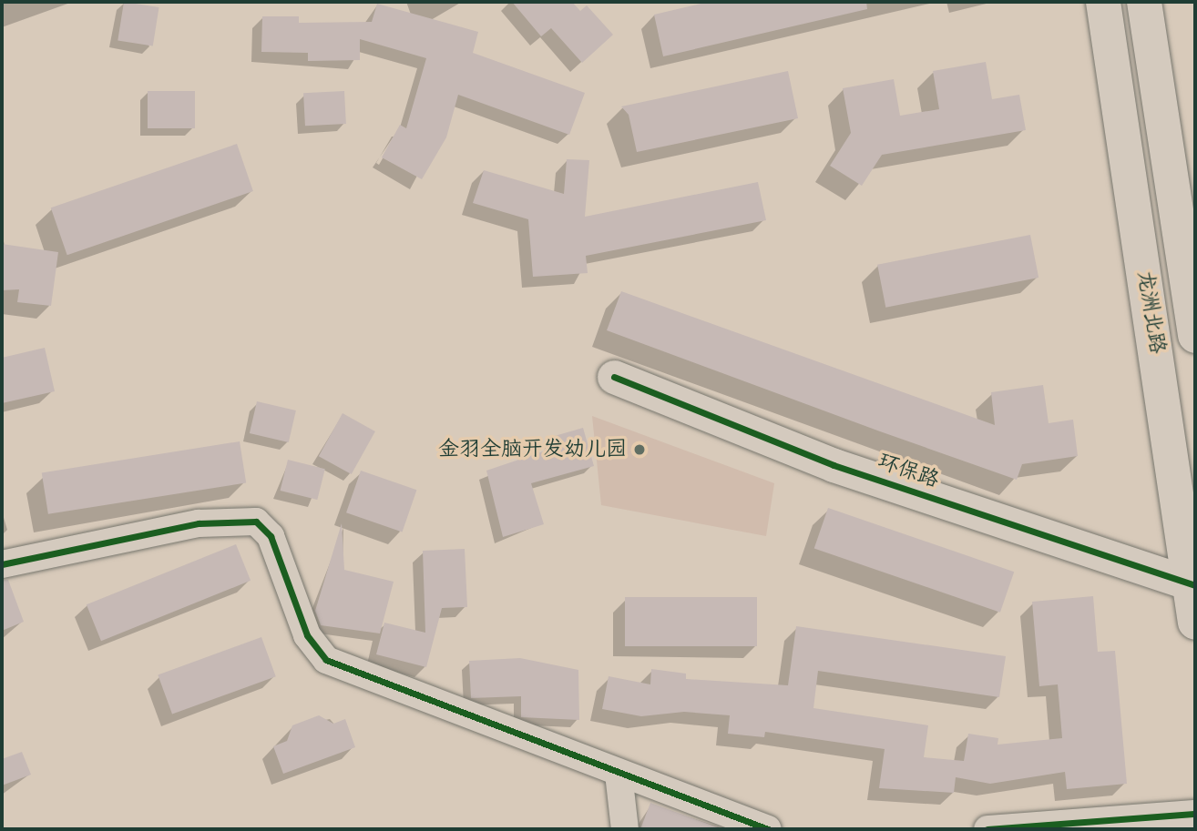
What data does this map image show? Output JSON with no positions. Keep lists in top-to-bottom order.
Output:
{
  "streets": {
    "main road": ["龙洲北路"],
    "street": ["环保路"]
  },
  "crossings": [
    ["龙洲北路", "环保路"]
  ],
  "places": ["金羽全脑开发幼儿园"]
}
